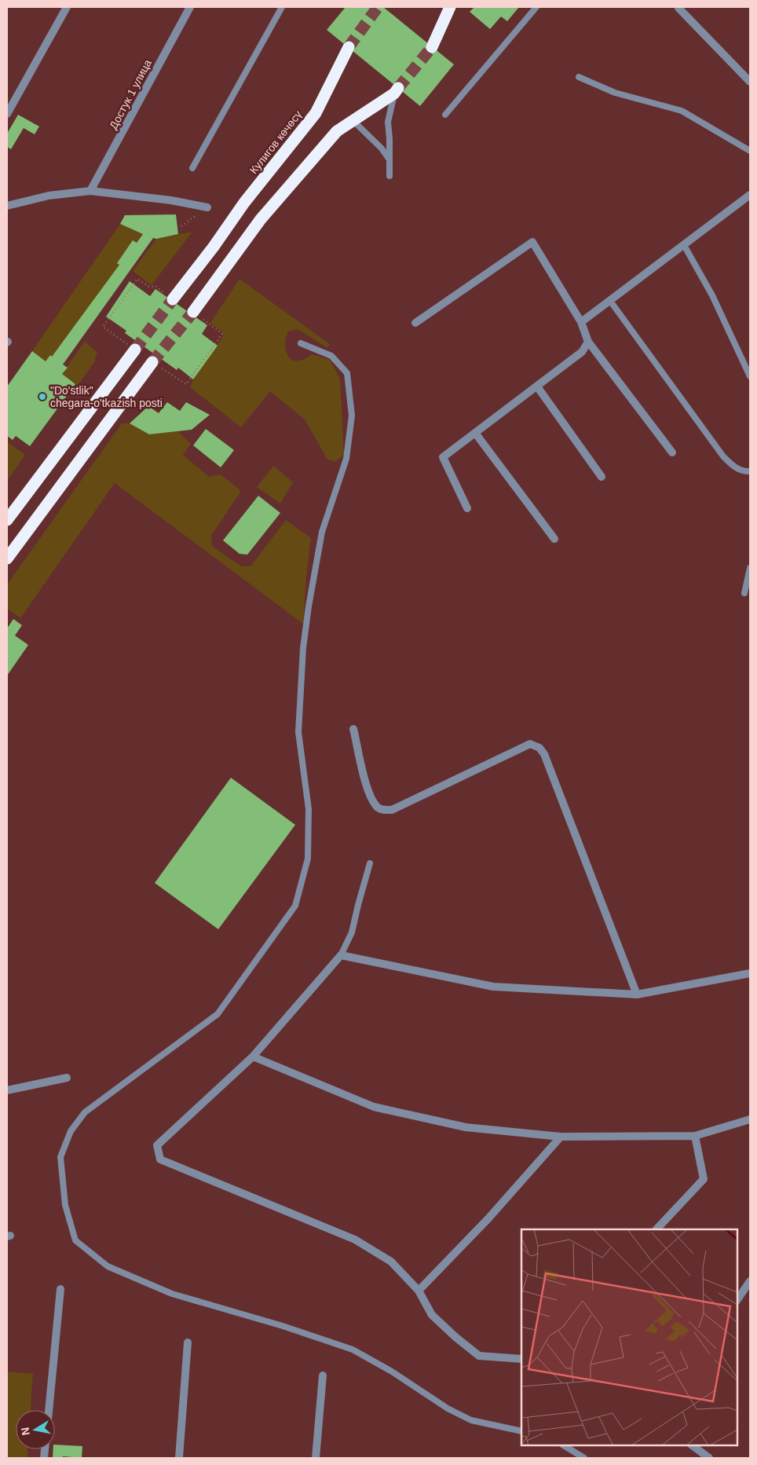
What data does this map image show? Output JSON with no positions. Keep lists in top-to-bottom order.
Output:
{
  "streets": {
    "highway": ["Кулигов көчөсү"],
    "street": ["Достук 1 улица"]
  },
  "places": ["\"Do'stlik\" chegara-o'tkazish posti"],
  "north": "left"
}
